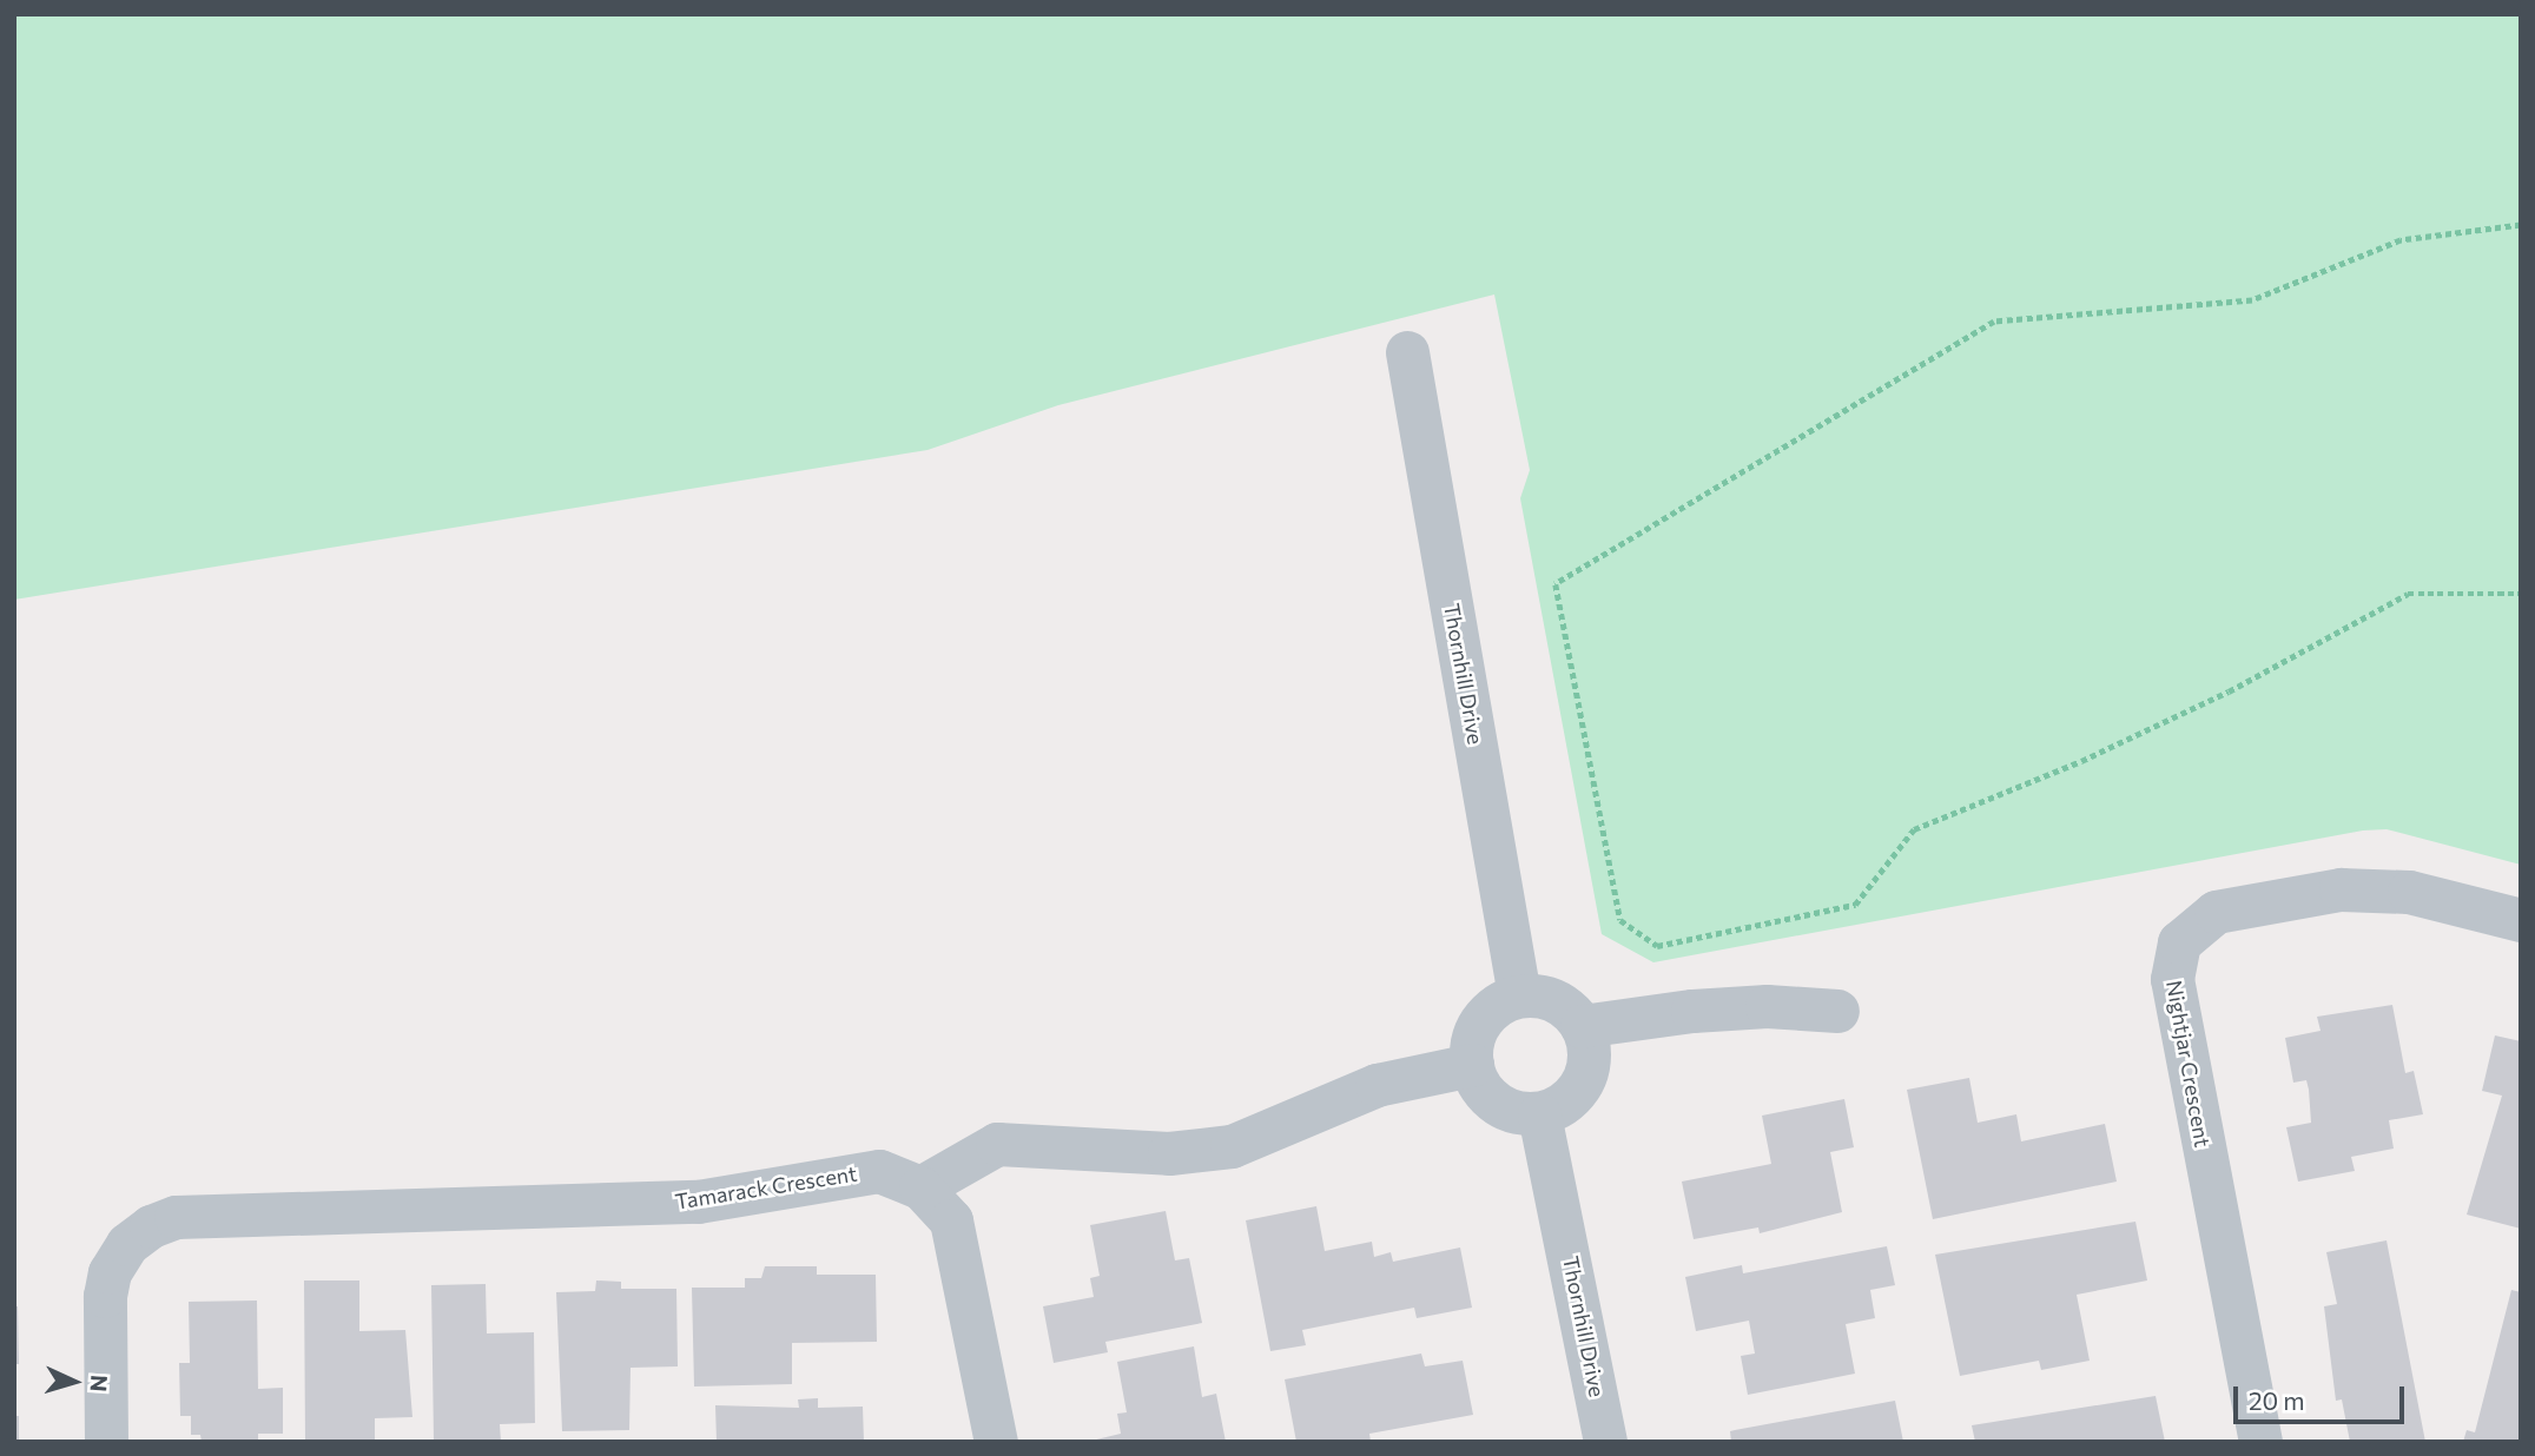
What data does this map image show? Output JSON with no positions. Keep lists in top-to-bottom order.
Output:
{
  "streets": {
    "street": ["Thornhill Drive", "Nightjar Crescent", "Tamarack Crescent"]
  },
  "scale_bar": "20 m",
  "north": "right"
}
